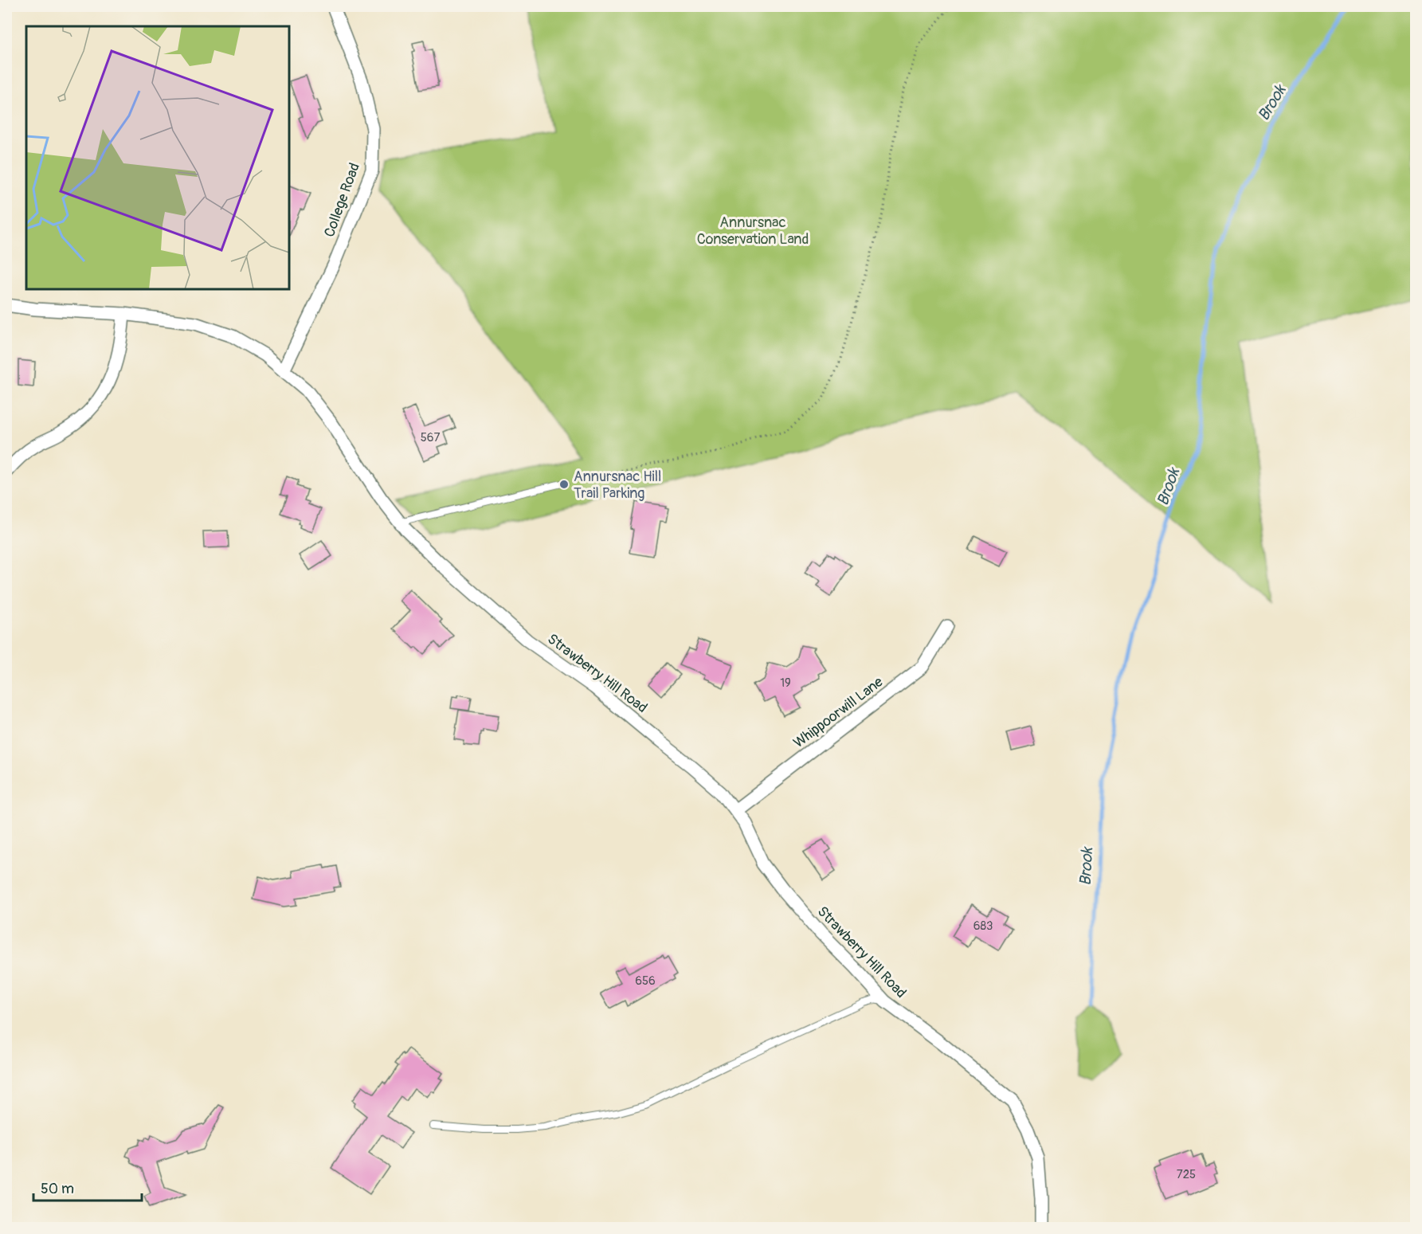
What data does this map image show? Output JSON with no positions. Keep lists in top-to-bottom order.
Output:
{
  "streets": {
    "street": ["College Road", "Strawberry Hill Road", "Whippoorwill Lane"]
  },
  "crossings": [
    ["College Road", "Strawberry Hill Road"],
    ["Strawberry Hill Road", "Whippoorwill Lane"]
  ],
  "water": ["Brook"],
  "parks": ["Annursnac Conservation Land"],
  "places": ["Annursnac Hill Trail Parking"],
  "house_numbers": [
    "567",
    "19",
    "683",
    "656",
    "725"
  ],
  "scale_bar": "50 m"
}
